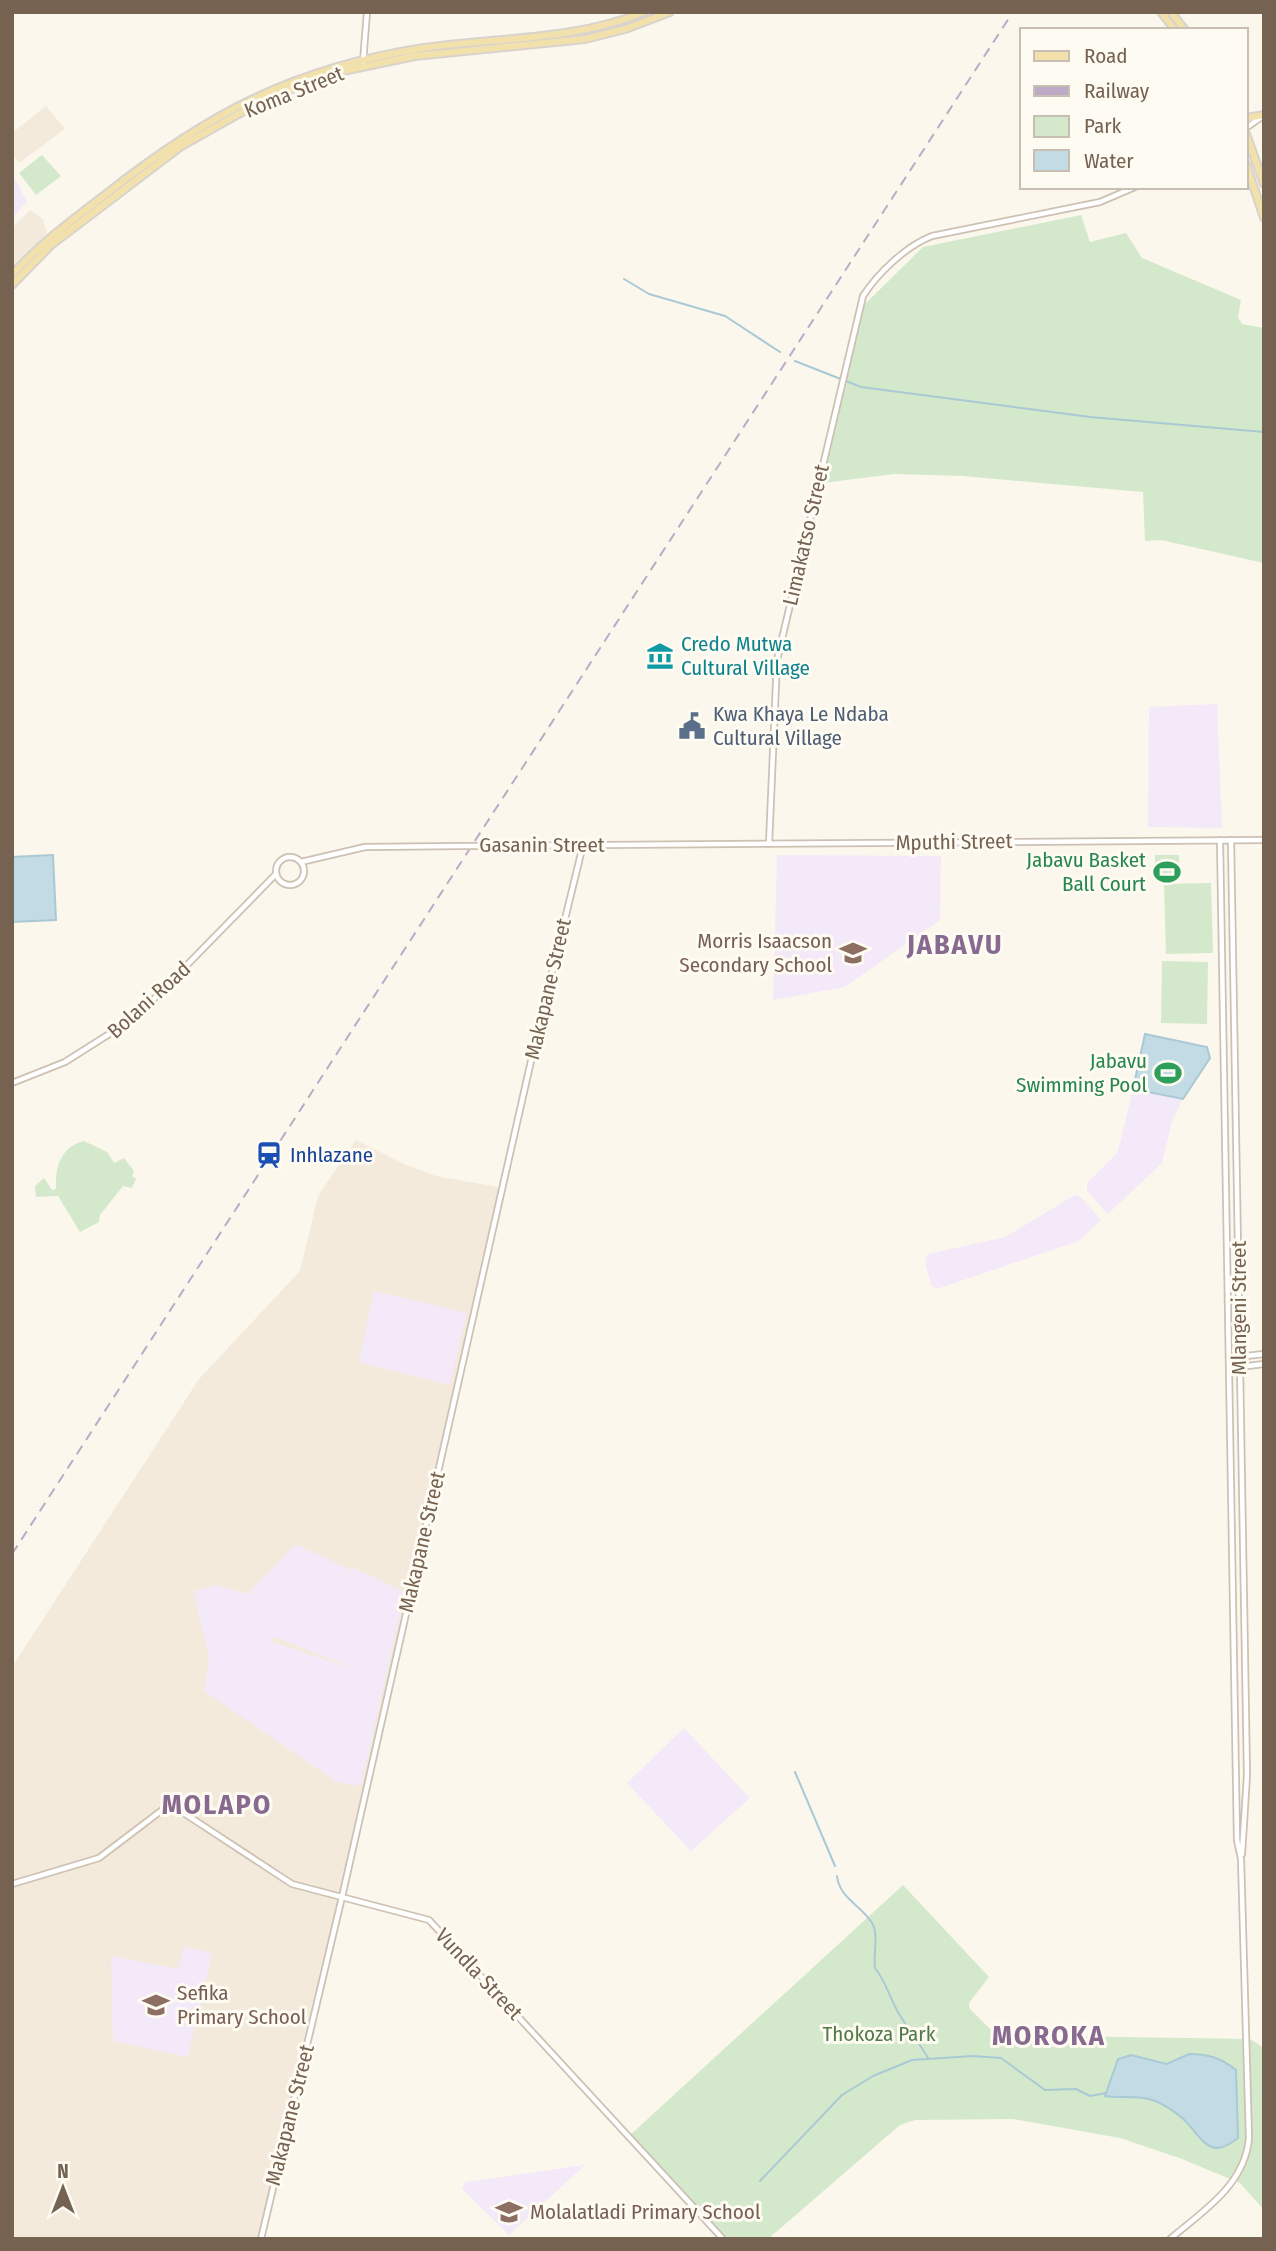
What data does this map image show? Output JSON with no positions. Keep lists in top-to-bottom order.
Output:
{
  "streets": {
    "main road": ["Koma Street"],
    "street": [
      "Limakatso Street",
      "Mputhi Street",
      "Gasanin Street",
      "Makapane Street",
      "Bolani Road",
      "Mlangeni Street",
      "Vundla Street"
    ]
  },
  "crossings": [
    ["Limakatso Street", "Mputhi Street"],
    ["Limakatso Street", "Gasanin Street"],
    ["Mputhi Street", "Gasanin Street"],
    ["Mputhi Street", "Mlangeni Street"],
    ["Gasanin Street", "Makapane Street"],
    ["Gasanin Street", "Bolani Road"],
    ["Makapane Street", "Vundla Street"]
  ],
  "districts": ["JABAVU", "MOLAPO", "MOROKA"],
  "parks": ["Thokoza Park"],
  "places": {
    "museum": ["Credo Mutwa Cultural Village"],
    "public building": ["Kwa Khaya Le Ndaba Cultural Village"],
    "sports": ["Jabavu Basket Ball Court", "Jabavu Swimming Pool"],
    "school or university": ["Morris Isaacson Secondary School", "Sefika Primary School", "Molalatladi Primary School"],
    "station": ["Inhlazane"]
  },
  "legend": [
    "Road",
    "Railway",
    "Park",
    "Water"
  ],
  "north": "top"
}
